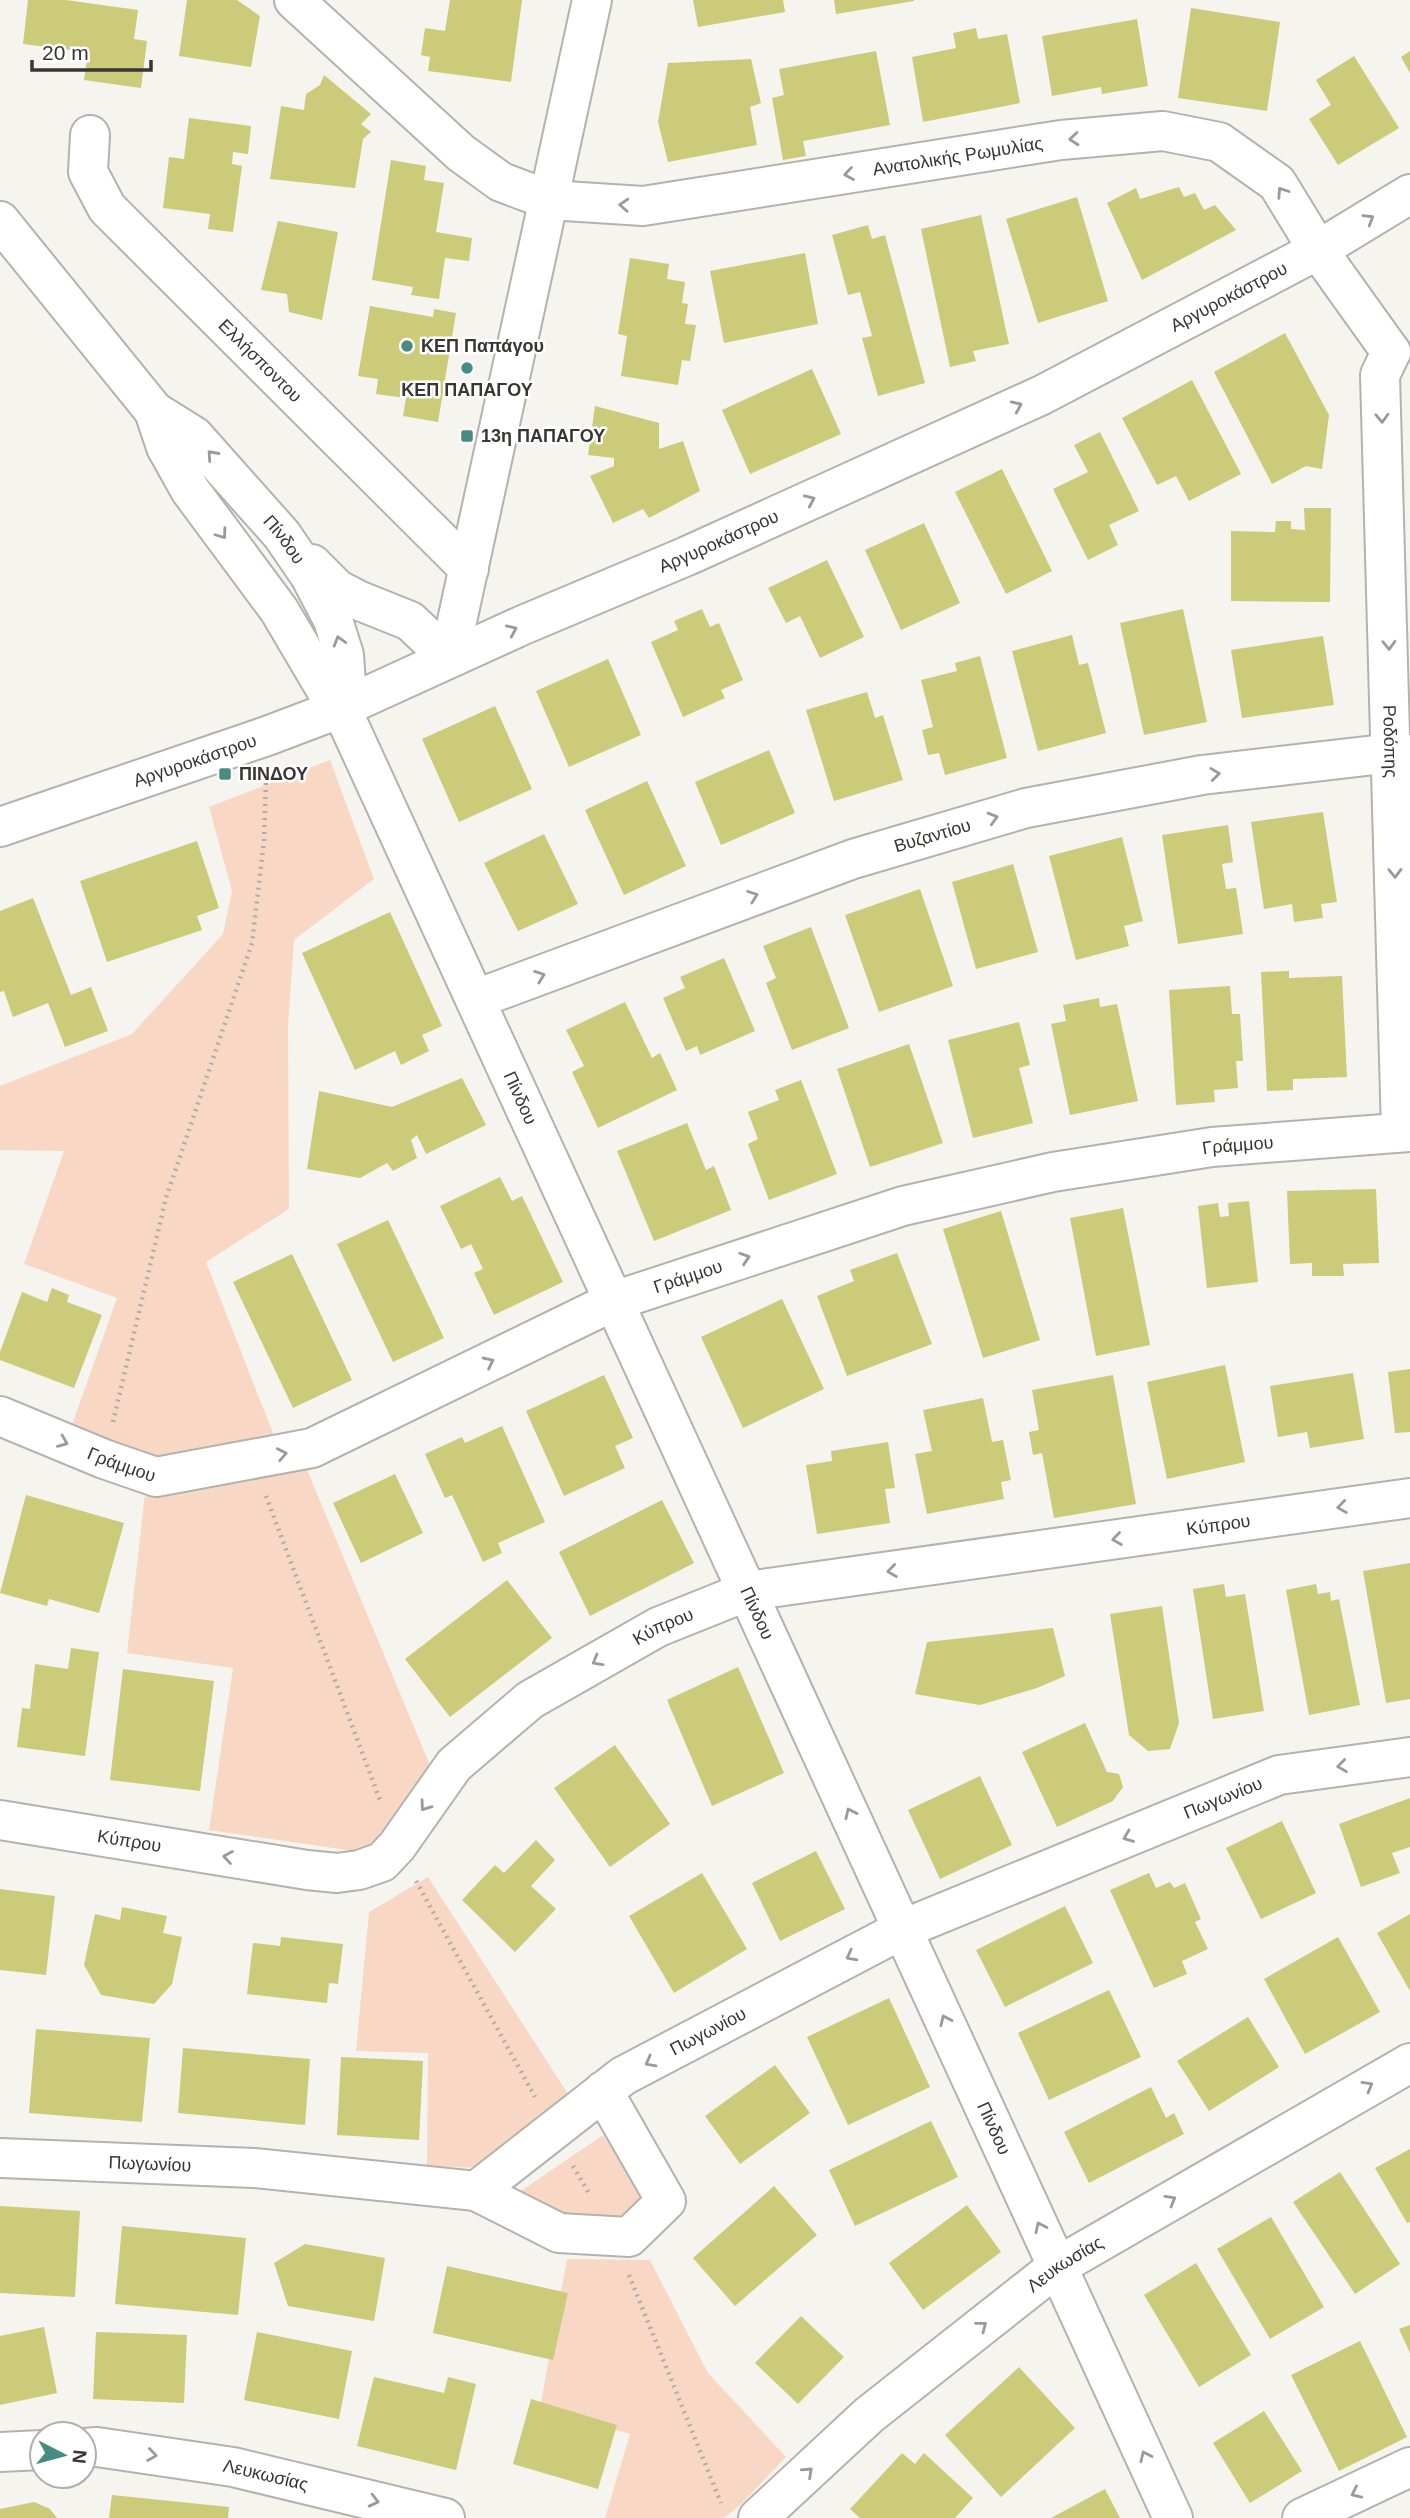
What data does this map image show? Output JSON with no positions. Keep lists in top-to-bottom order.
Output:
{
  "streets": {
    "street": [
      "Ανατολικής Ρωμυλίας",
      "Αργυροκάστρου",
      "Ελλήσποντου",
      "Πίνδου",
      "Ροδόπης",
      "Βυζαντίου",
      "Γράμμου",
      "Κύπρου",
      "Πωγωνίου",
      "Λευκωσίας"
    ]
  },
  "crossings": [
    ["Ανατολικής Ρωμυλίας", "Αργυροκάστρου"],
    ["Ανατολικής Ρωμυλίας", "Ροδόπης"],
    ["Αργυροκάστρου", "Πίνδου"],
    ["Πίνδου", "Βυζαντίου"],
    ["Πίνδου", "Γράμμου"],
    ["Πίνδου", "Κύπρου"],
    ["Πίνδου", "Πωγωνίου"],
    ["Πίνδου", "Λευκωσίας"],
    ["Ροδόπης", "Βυζαντίου"],
    ["Ροδόπης", "Γράμμου"]
  ],
  "one_way": [
    "Ανατολικής Ρωμυλίας",
    "Αργυροκάστρου",
    "Ροδόπης",
    "Βυζαντίου",
    "Γράμμου",
    "Κύπρου",
    "Πωγωνίου",
    "Λευκωσίας"
  ],
  "places": {
    "other": ["ΚΕΠ Παπάγου", "ΚΕΠ ΠΑΠΑΓΟΥ"],
    "transit": ["13η ΠΑΠΑΓΟΥ", "ΠΙΝΔΟΥ"]
  },
  "scale_bar": "20 m",
  "north": "right"
}
